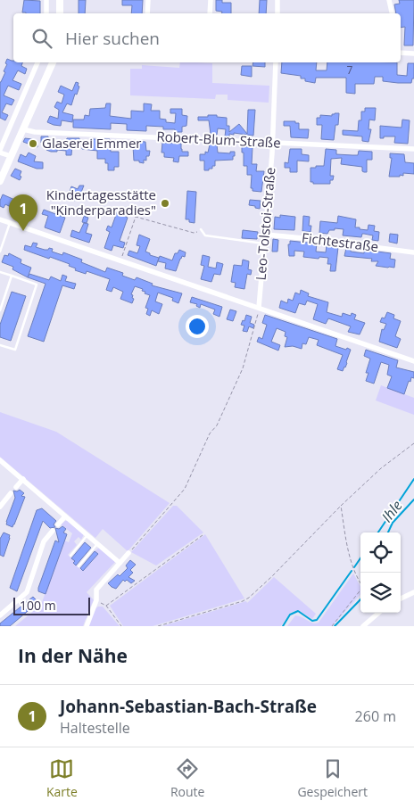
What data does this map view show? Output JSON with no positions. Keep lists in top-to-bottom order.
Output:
{
  "streets": {
    "street": ["Robert-Blum-Straße", "Leo-Tolstoi-Straße", "Fichtestraße"]
  },
  "crossings": [
    ["Robert-Blum-Straße", "Leo-Tolstoi-Straße"],
    ["Leo-Tolstoi-Straße", "Fichtestraße"]
  ],
  "water": ["Ihle"],
  "places": ["Glaserei Emmer", "Kindertagesstätte \"Kinderparadies\""],
  "house_numbers": ["7"],
  "scale_bar": "100 m",
  "page": {
    "search": "Hier suchen",
    "pins": "1",
    "scale": "100 m",
    "heading": "In der Nähe",
    "list": [
      {
        "mark": "1",
        "name": "Johann-Sebastian-Bach-Straße",
        "note": "Haltestelle",
        "value": "260 m"
      }
    ],
    "nav": ["Karte", "Route", "Gespeichert"]
  }
}
